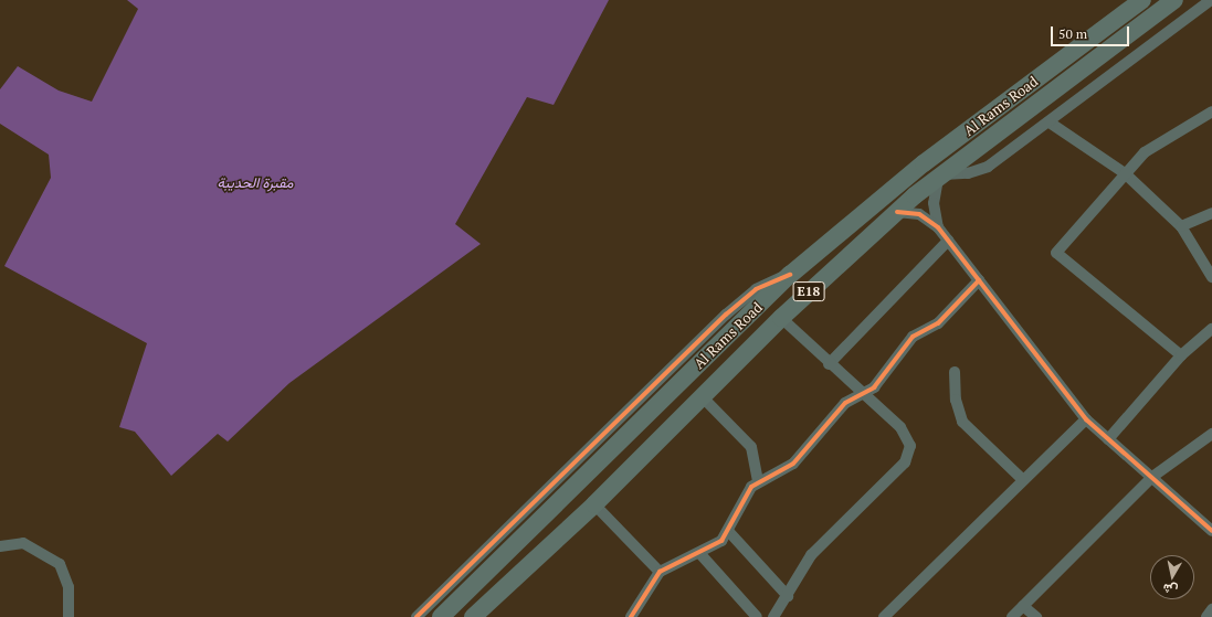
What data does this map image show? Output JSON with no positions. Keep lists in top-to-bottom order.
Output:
{
  "streets": {
    "highway": ["Al Rams Road", "E18"]
  },
  "parks": ["مقبرة الحديبة"],
  "scale_bar": "50 m",
  "north": "bottom"
}
